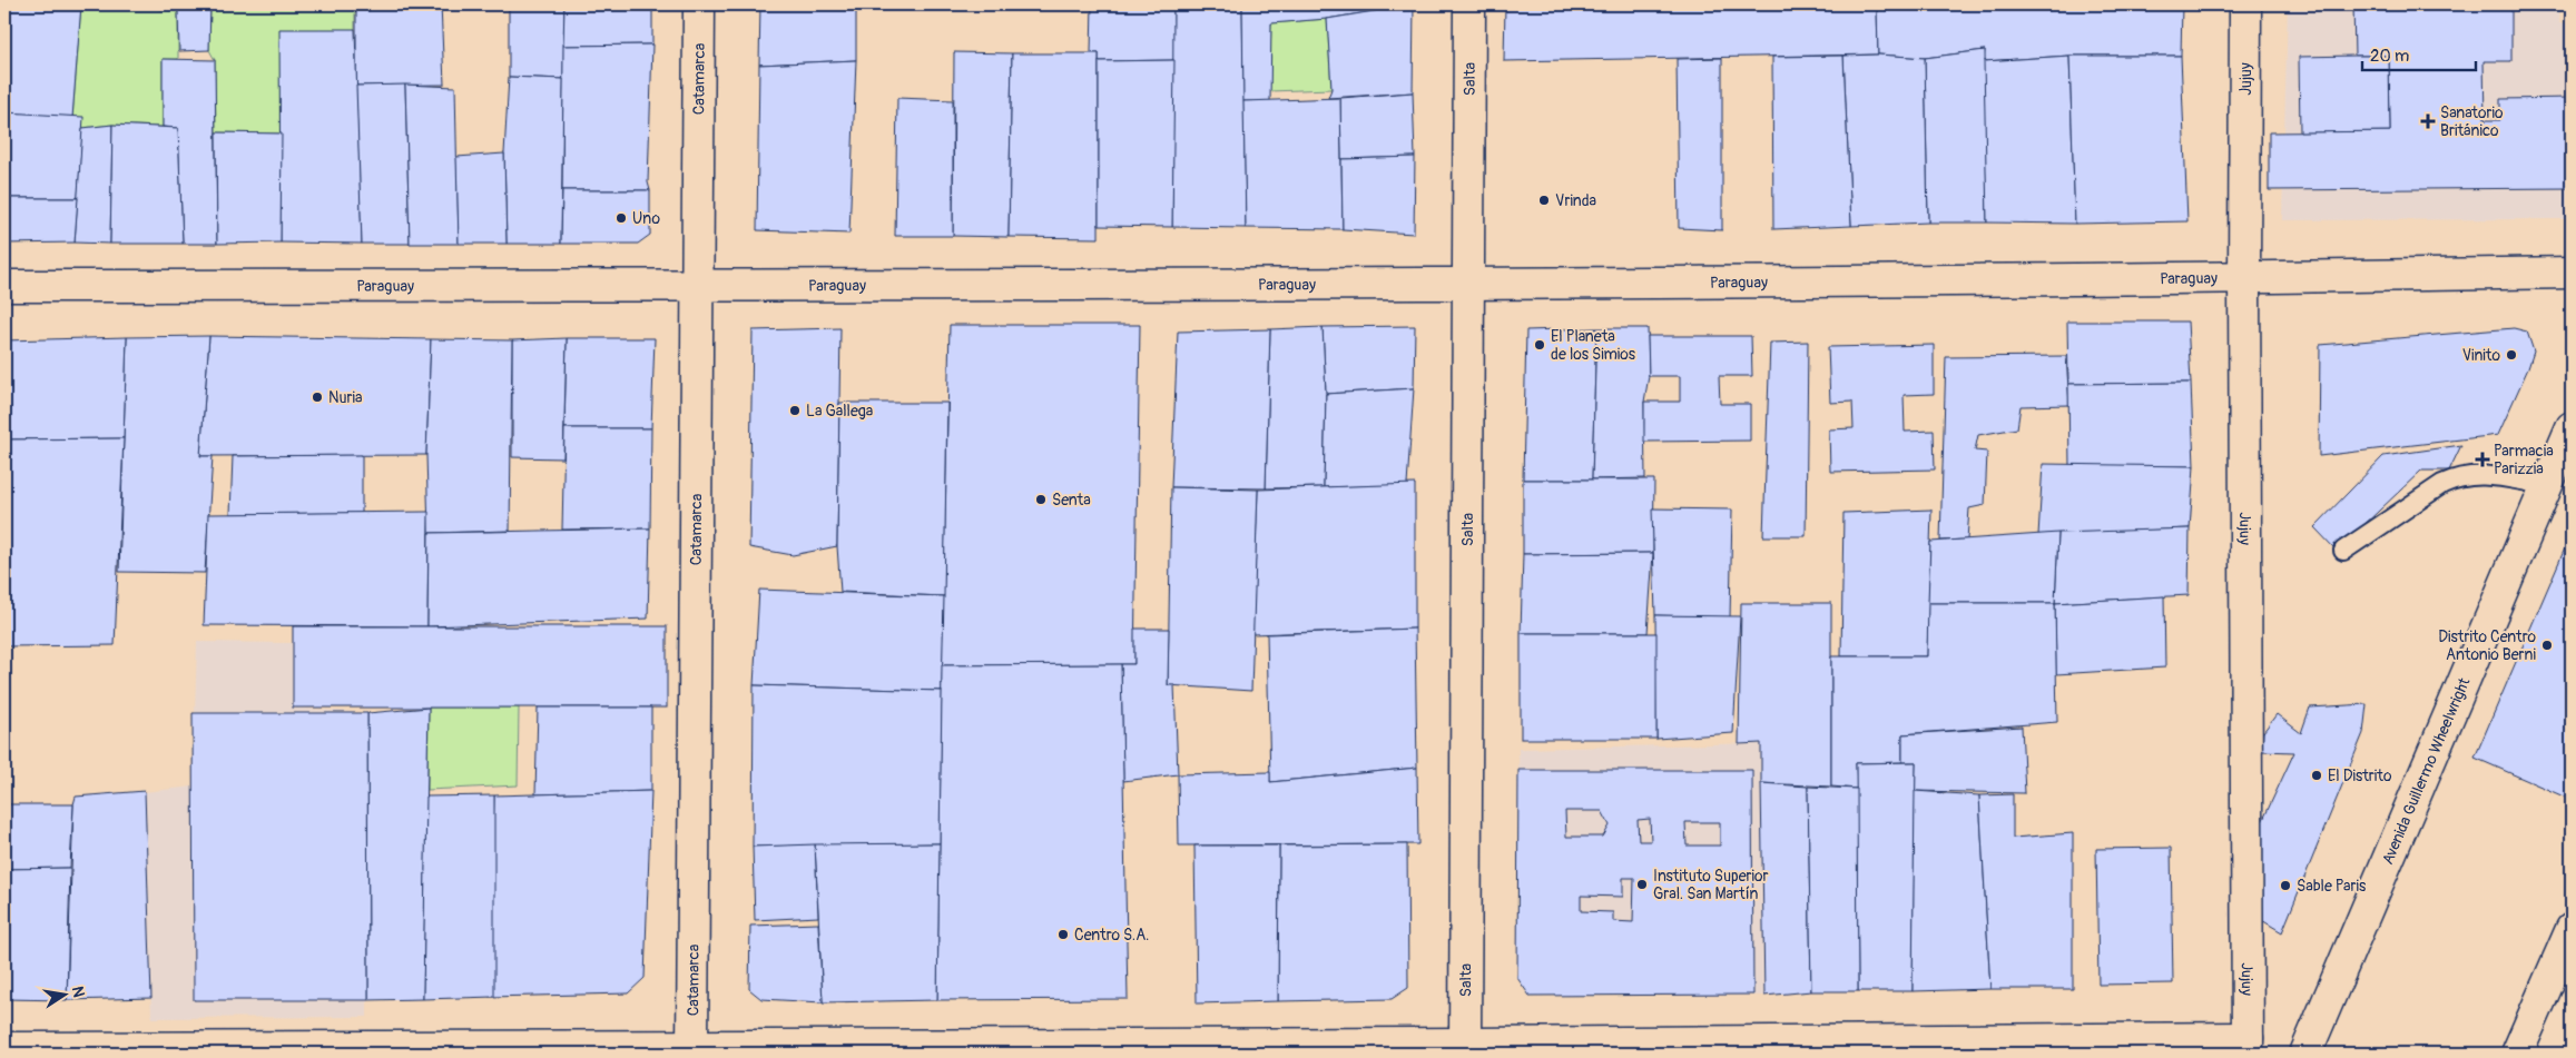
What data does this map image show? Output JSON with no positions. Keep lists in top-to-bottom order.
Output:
{
  "streets": {
    "street": [
      "Catamarca",
      "Salta",
      "Jujuy",
      "Paraguay",
      "Avenida Guillermo Wheelwright"
    ]
  },
  "crossings": [
    ["Catamarca", "Paraguay"],
    ["Salta", "Paraguay"],
    ["Jujuy", "Paraguay"]
  ],
  "places": {
    "health": ["Sanatorio Británico", "Parmacia Parizzia"],
    "other": [
      "Vrinda",
      "Uno",
      "El Planeta de los Simios",
      "Vinito",
      "Nuria",
      "La Gallega",
      "Senta",
      "Distrito Centro Antonio Berni",
      "El Distrito",
      "Instituto Superior Gral. San Martín",
      "Sable Paris",
      "Centro S.A."
    ]
  },
  "scale_bar": "20 m",
  "north": "right"
}
